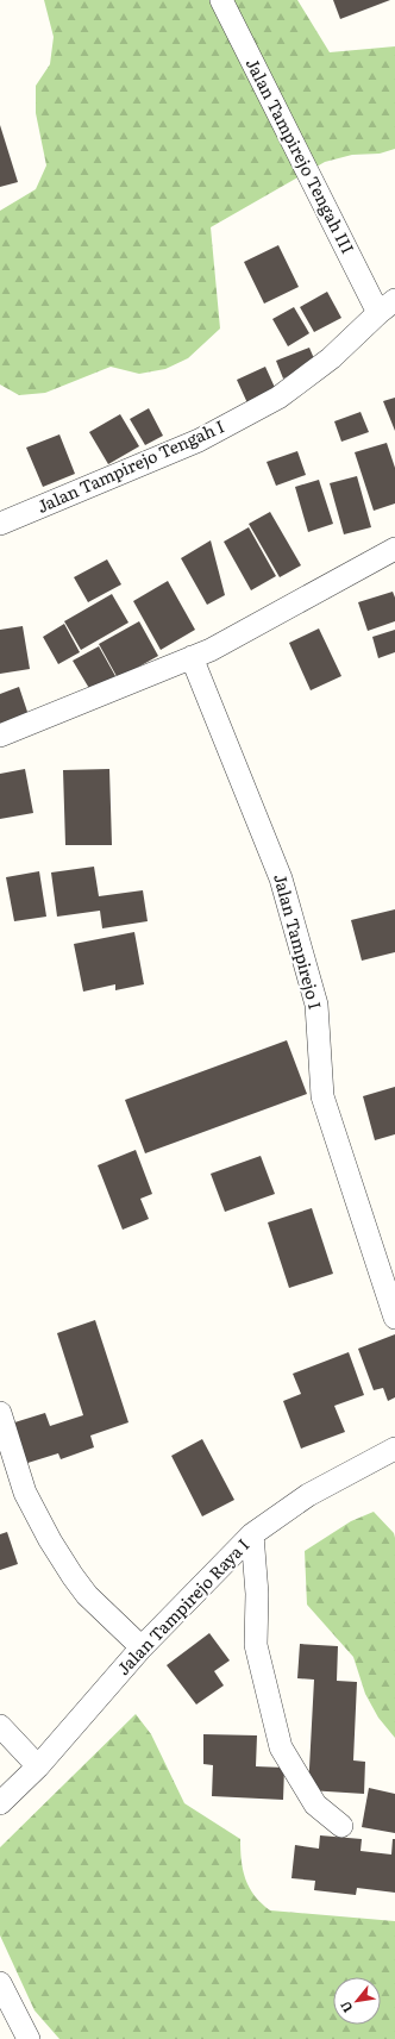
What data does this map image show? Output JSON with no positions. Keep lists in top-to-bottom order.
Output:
{
  "streets": {
    "street": [
      "Jalan Tampirejo Tengah III",
      "Jalan Tampirejo Tengah I",
      "Jalan Tampirejo I",
      "Jalan Tampirejo Raya I"
    ]
  },
  "crossings": [
    ["Jalan Tampirejo Tengah III", "Jalan Tampirejo Tengah I"]
  ],
  "north": "bottom left"
}
